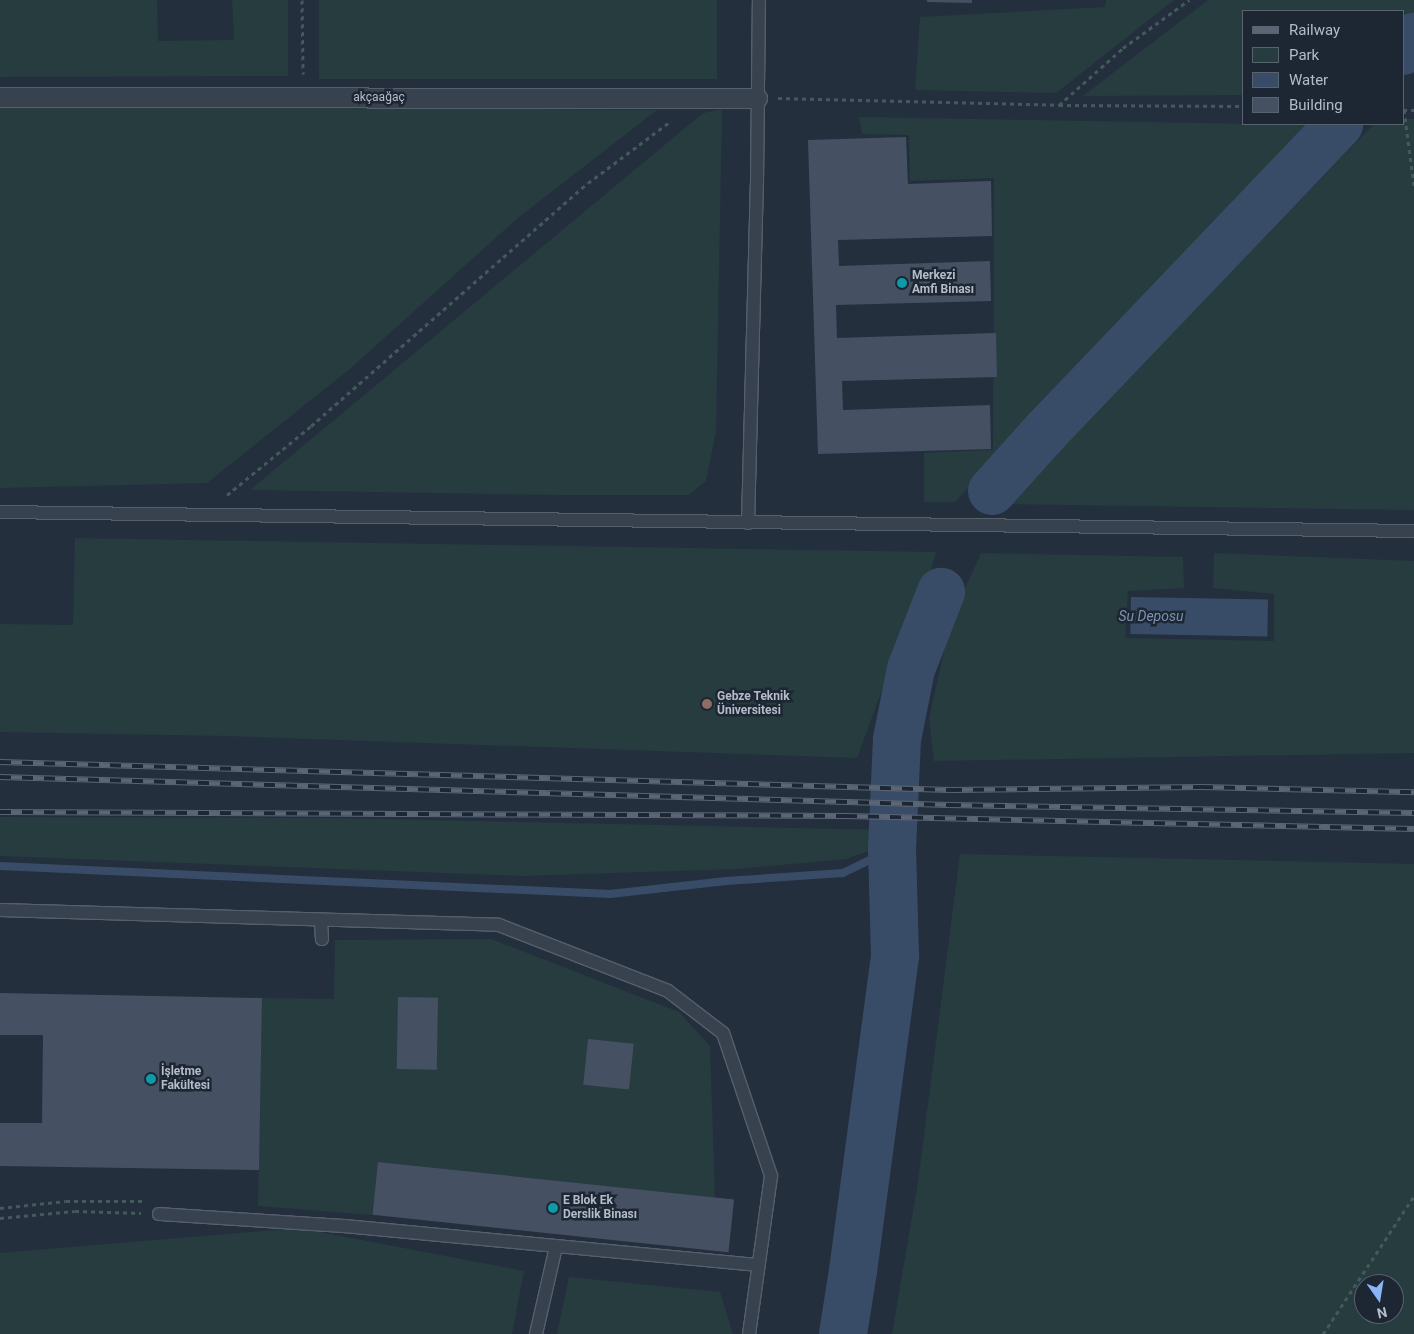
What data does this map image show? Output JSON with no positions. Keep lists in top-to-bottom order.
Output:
{
  "streets": {
    "street": ["akçaağaç"]
  },
  "water": ["Su Deposu"],
  "places": [
    "Merkezi Amfi Binası",
    "Gebze Teknik Üniversitesi",
    "İşletme Fakültesi",
    "E Blok Ek Derslik Binası"
  ],
  "legend": [
    "Railway",
    "Park",
    "Water",
    "Building"
  ],
  "north": "bottom"
}
